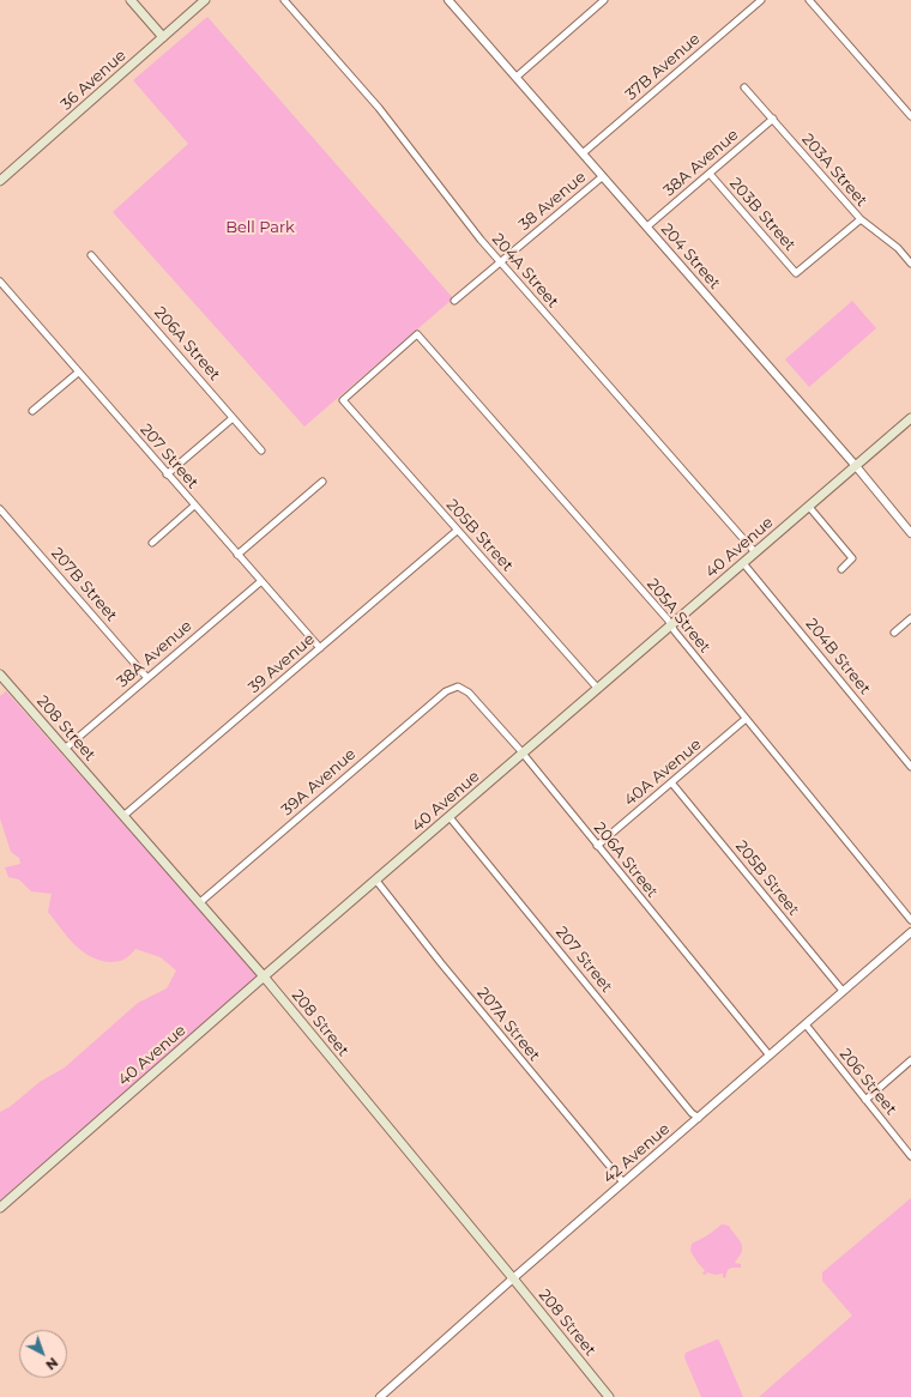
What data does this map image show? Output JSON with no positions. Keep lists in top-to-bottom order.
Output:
{
  "streets": {
    "main road": ["36 Avenue", "40 Avenue", "208 Street"],
    "street": [
      "37B Avenue",
      "38A Avenue",
      "203A Street",
      "38 Avenue",
      "203B Street",
      "204 Street",
      "204A Street",
      "206A Street",
      "207 Street",
      "205B Street",
      "207B Street",
      "205A Street",
      "204B Street",
      "39 Avenue",
      "40A Avenue",
      "39A Avenue",
      "207A Street",
      "206 Street",
      "42 Avenue"
    ]
  },
  "crossings": [
    ["37B Avenue", "204 Street"],
    ["38A Avenue", "203A Street"],
    ["38A Avenue", "203B Street"],
    ["38A Avenue", "204 Street"],
    ["38A Avenue", "207 Street"],
    ["38A Avenue", "207B Street"],
    ["38A Avenue", "208 Street"],
    ["203A Street", "203B Street"],
    ["38 Avenue", "204 Street"],
    ["38 Avenue", "204A Street"],
    ["204 Street", "40 Avenue"],
    ["204A Street", "40 Avenue"],
    ["206A Street", "40 Avenue"],
    ["206A Street", "40A Avenue"],
    ["206A Street", "39A Avenue"],
    ["206A Street", "42 Avenue"],
    ["207 Street", "40 Avenue"],
    ["207 Street", "39 Avenue"],
    ["207 Street", "42 Avenue"],
    ["205B Street", "40 Avenue"],
    ["205B Street", "205A Street"],
    ["205B Street", "39 Avenue"],
    ["205B Street", "40A Avenue"],
    ["205B Street", "42 Avenue"],
    ["40 Avenue", "205A Street"],
    ["40 Avenue", "204B Street"],
    ["40 Avenue", "208 Street"],
    ["40 Avenue", "207A Street"],
    ["205A Street", "40A Avenue"],
    ["39 Avenue", "208 Street"],
    ["208 Street", "39A Avenue"],
    ["208 Street", "42 Avenue"],
    ["207A Street", "42 Avenue"],
    ["206 Street", "42 Avenue"]
  ],
  "parks": ["Bell Park"],
  "north": "bottom right"
}
